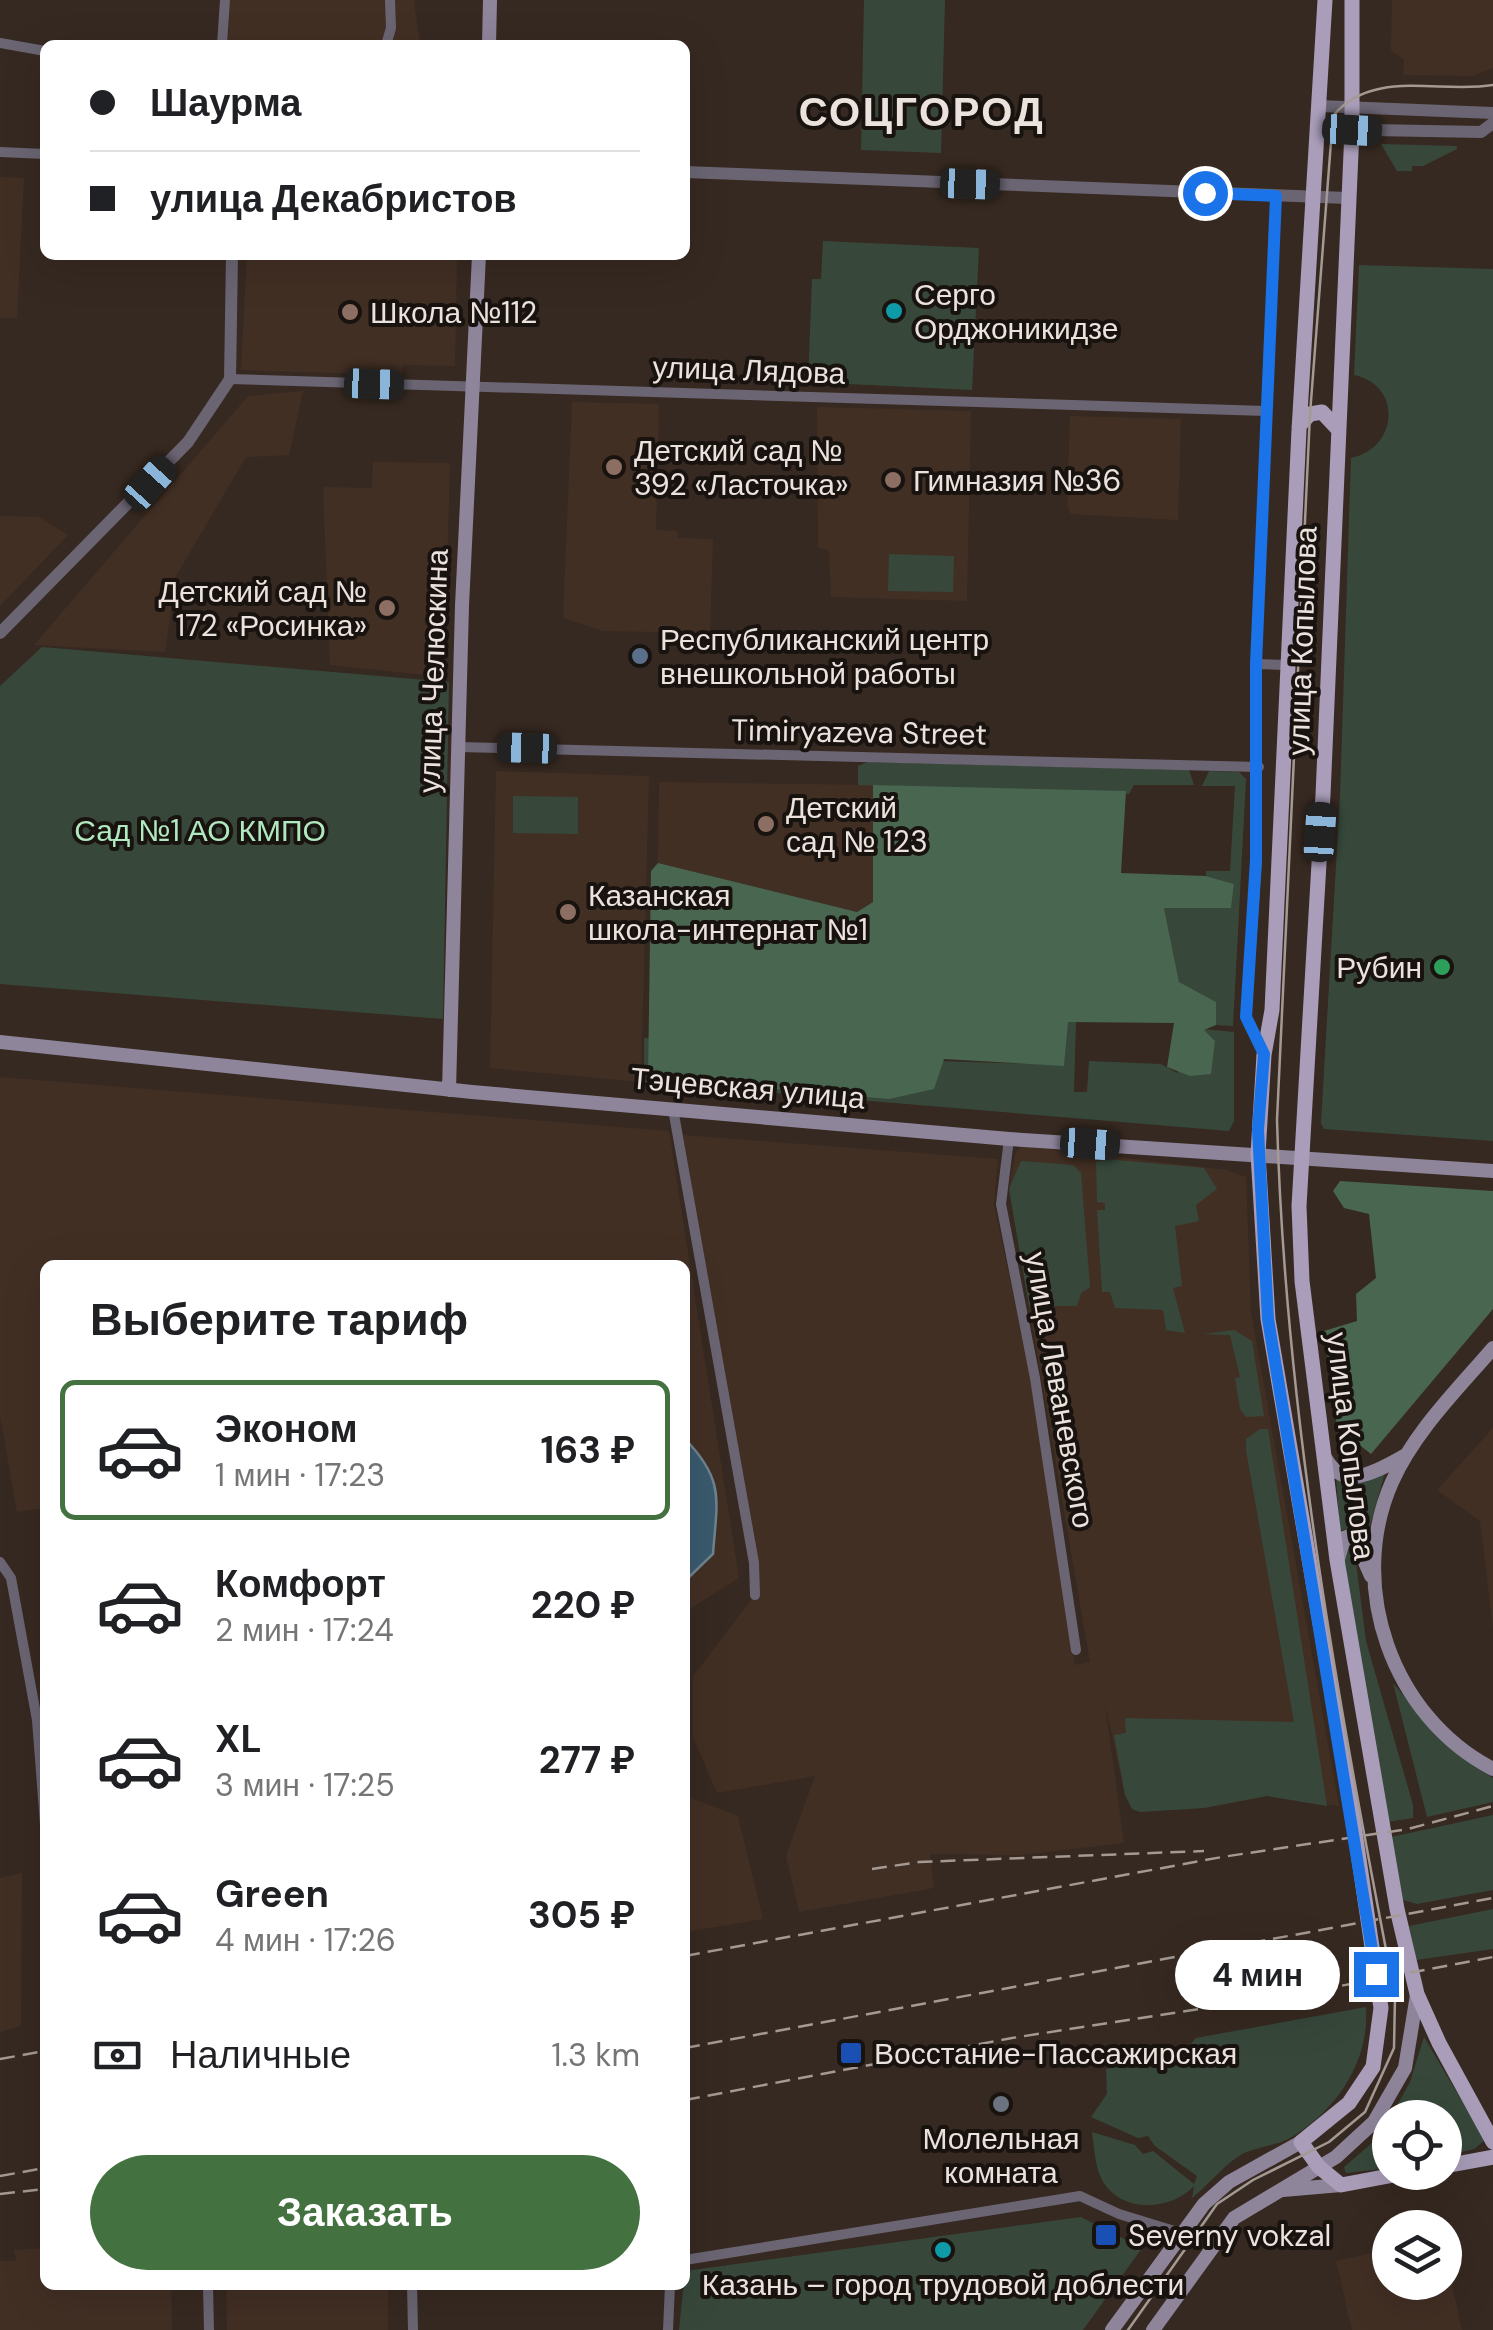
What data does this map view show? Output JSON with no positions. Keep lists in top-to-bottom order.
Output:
{
  "streets": {
    "main road": ["улица Копылова", "улица Челюскина", "Тэцевская улица"],
    "street": ["улица Лядова", "Timiryazeva Street", "улица Леваневского"]
  },
  "crossings": [
    ["улица Лядова", "улица Копылова"],
    ["улица Лядова", "улица Челюскина"],
    ["улица Копылова", "Timiryazeva Street"],
    ["улица Копылова", "Тэцевская улица"],
    ["улица Челюскина", "Timiryazeva Street"],
    ["улица Челюскина", "Тэцевская улица"],
    ["Тэцевская улица", "улица Леваневского"]
  ],
  "districts": ["СОЦГОРОД"],
  "parks": ["Сад №1 АО КМПО"],
  "places": {
    "other": [
      "Серго Орджоникидзе",
      "Школа №112",
      "Детский сад № 392 «Ласточка»",
      "Гимназия №36",
      "Детский сад № 172 «Росинка»",
      "Республиканский центр внешкольной работы",
      "Детский сад № 123",
      "Казанская школа-интернат №1",
      "Рубин",
      "Молельная комната",
      "Казань – город трудовой доблести"
    ],
    "transit": ["Восстание-Пассажирская", "Severny vokzal"]
  },
  "page": {
    "banner": ["Шаурма", "улица Декабристов"],
    "heading": "Выберите тариф",
    "list": [
      {
        "name": "Эконом",
        "note": "1 мин · 17:23",
        "value": "163 ₽"
      },
      {
        "name": "Комфорт",
        "note": "2 мин · 17:24",
        "value": "220 ₽"
      },
      {
        "name": "XL",
        "note": "3 мин · 17:25",
        "value": "277 ₽"
      },
      {
        "name": "Green",
        "note": "4 мин · 17:26",
        "value": "305 ₽"
      }
    ],
    "bubble": "4 мин",
    "pay": ["Наличные", "1.3 km"],
    "buttons": "Заказать"
  }
}
